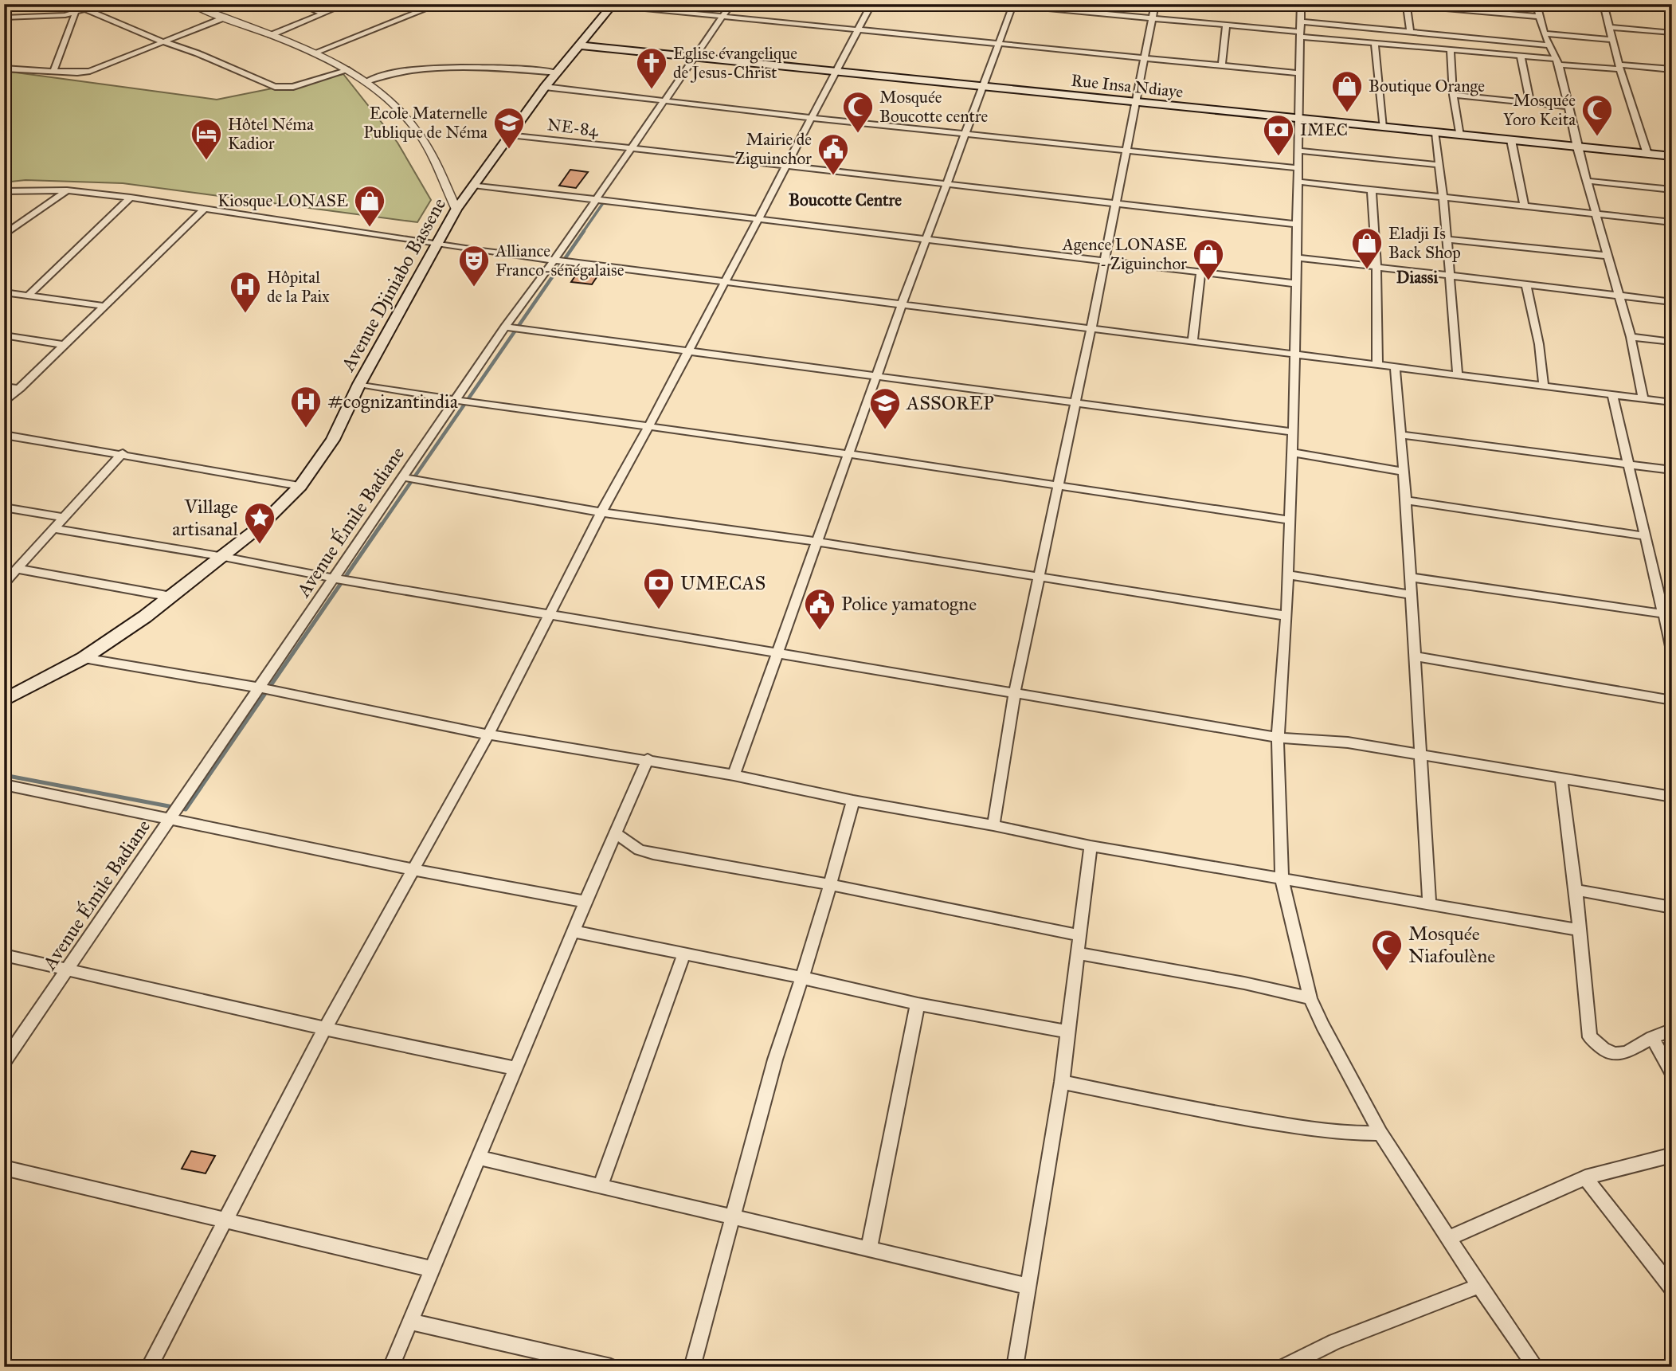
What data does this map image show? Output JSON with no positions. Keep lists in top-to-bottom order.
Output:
{
  "streets": {
    "main road": ["Rue Insa Ndiaye", "Avenue Djiniabo Bassene"],
    "street": ["NE-84", "Avenue Émile Badiane"]
  },
  "crossings": [
    ["Rue Insa Ndiaye", "Avenue Djiniabo Bassene"],
    ["Rue Insa Ndiaye", "Avenue Émile Badiane"],
    ["NE-84", "Avenue Djiniabo Bassene"],
    ["NE-84", "Avenue Émile Badiane"]
  ],
  "districts": ["Boucotte Centre", "Diassi"],
  "places": {
    "church": ["Eglise évangelique de Jesus-Christ"],
    "shop": [
      "Boutique Orange",
      "Kiosque LONASE",
      "Eladji Is Back Shop",
      "Agence LONASE - Ziguinchor"
    ],
    "mosque": ["Mosquée Boucotte centre", "Mosquée Yoro Keita", "Mosquée Niafoulène"],
    "school or university": ["Ecole Maternelle Publique de Néma", "ASSOREP"],
    "bank": ["IMEC", "UMECAS"],
    "hotel": ["Hôtel Néma Kadior"],
    "public building": ["Mairie de Ziguinchor", "Police yamatogne"],
    "theatre": ["Alliance Franco-sénégalaise"],
    "hospital": ["Hôpital de la Paix", "#cognizantindia"],
    "place": ["Village artisanal"]
  }
}
